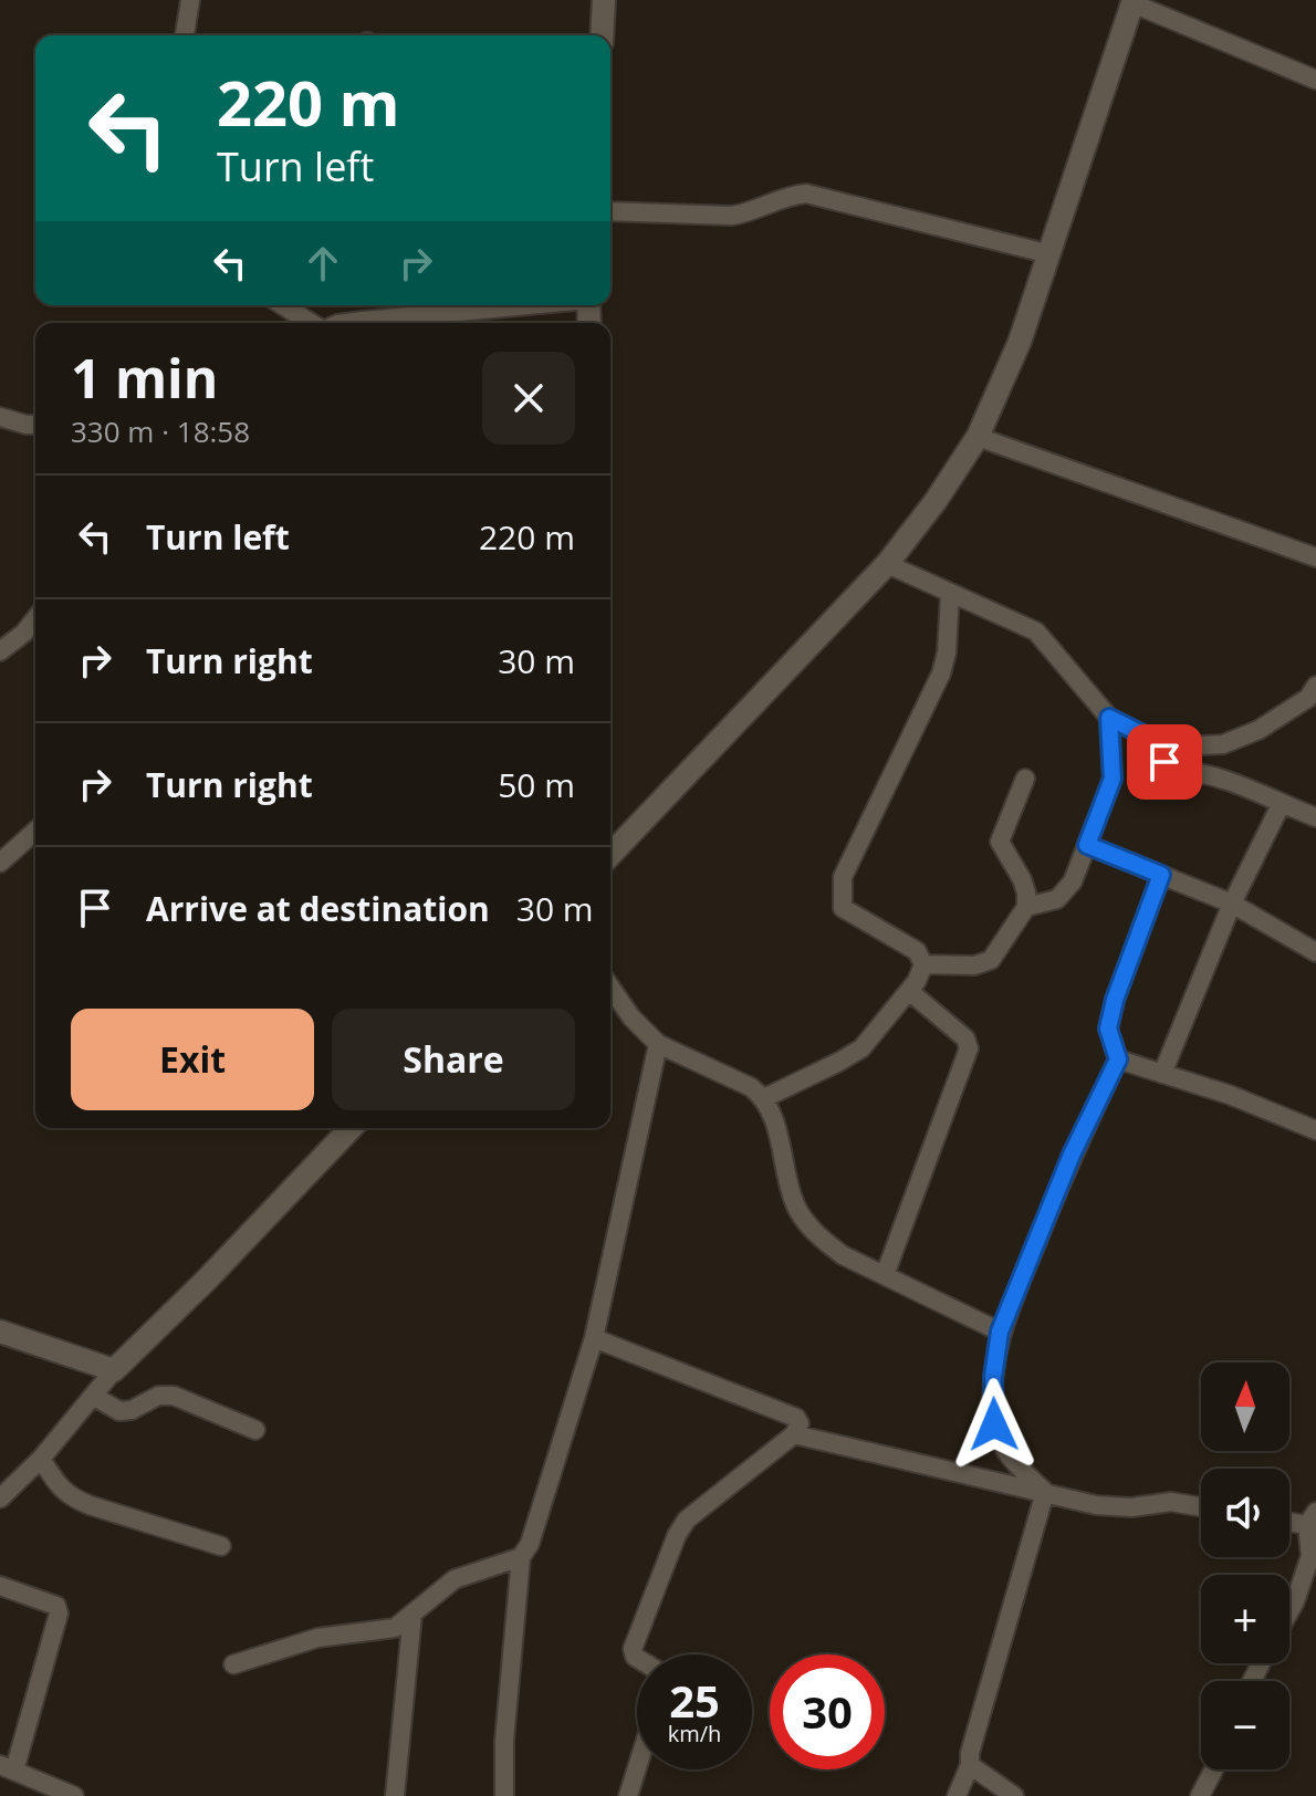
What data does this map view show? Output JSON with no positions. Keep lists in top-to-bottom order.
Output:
{
  "north": "top",
  "page": {
    "turn": ["220 m", "Turn left"],
    "heading": ["1 min", "330 m · 18:58"],
    "list": [
      {
        "name": "Turn left",
        "value": "220 m"
      },
      {
        "name": "Turn right",
        "value": "30 m"
      },
      {
        "name": "Turn right",
        "value": "50 m"
      },
      {
        "name": "Arrive at destination",
        "value": "30 m"
      }
    ],
    "buttons": ["Exit", "Share"],
    "map_buttons": ["+", "−"],
    "speed": "25 km/h",
    "limit": "30"
  }
}
